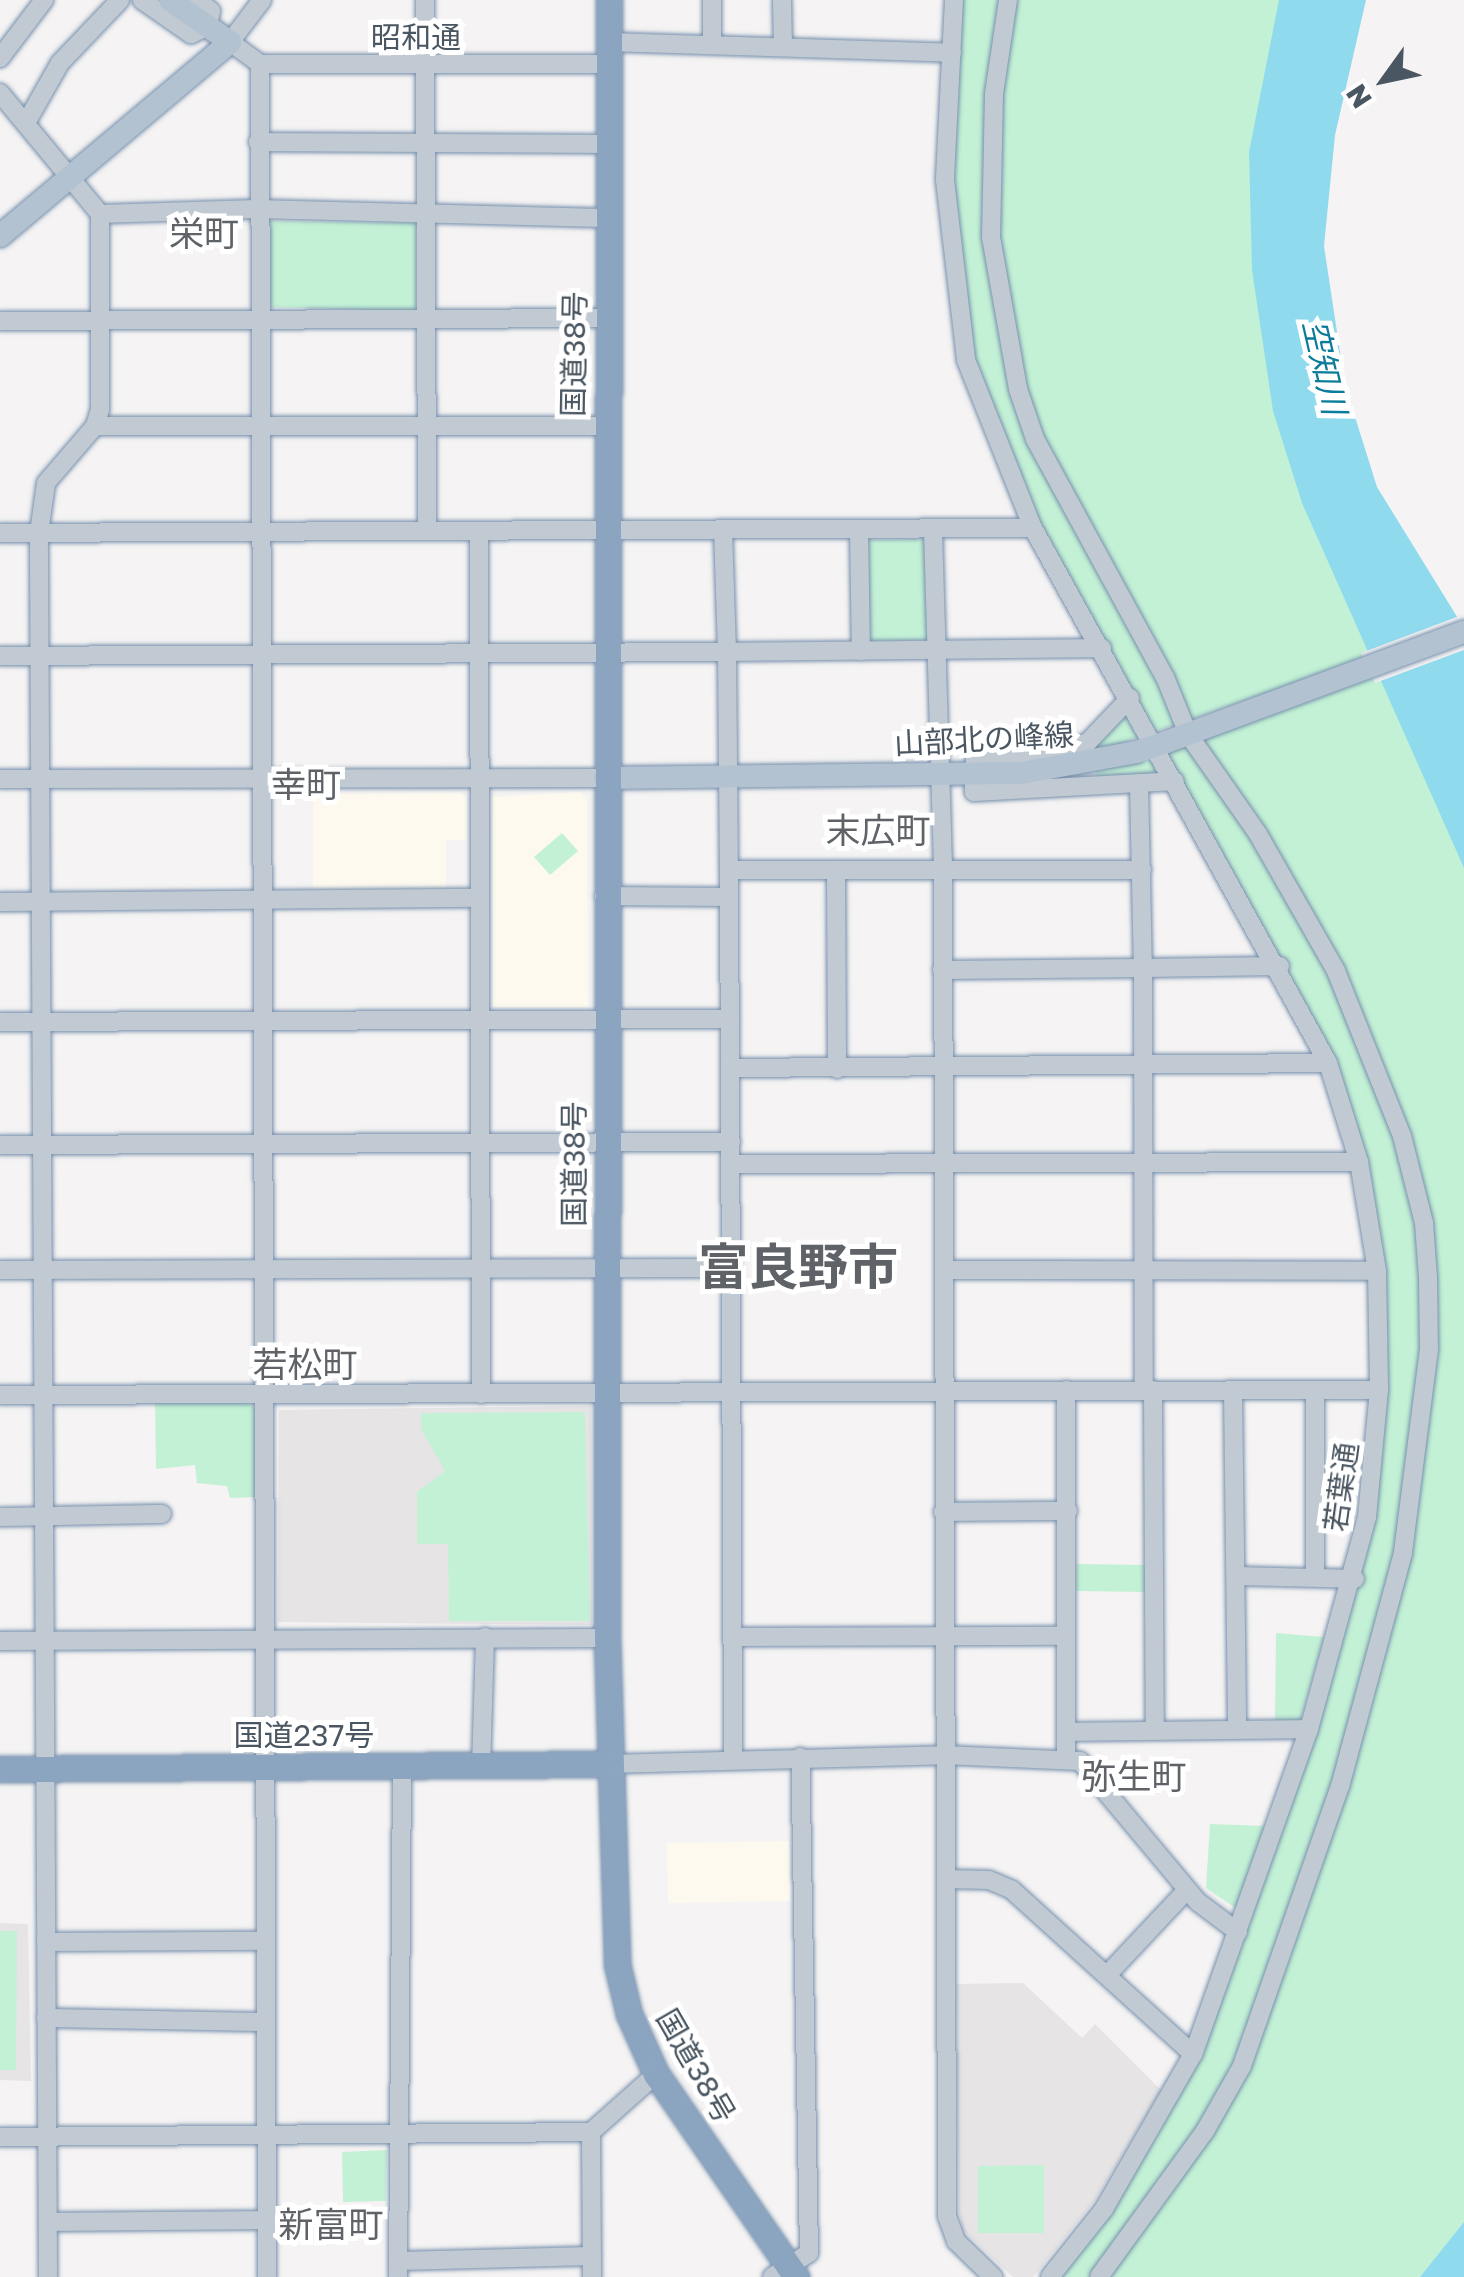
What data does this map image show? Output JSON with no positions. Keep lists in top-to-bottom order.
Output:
{
  "streets": {
    "highway": ["国道38号", "国道237号"],
    "main road": ["山部北の峰線"],
    "street": ["昭和通", "若葉通"]
  },
  "crossings": [
    ["昭和通", "国道38号"],
    ["昭和通", "若葉通"],
    ["国道38号", "山部北の峰線"],
    ["国道38号", "国道237号"]
  ],
  "districts": [
    "栄町",
    "幸町",
    "末広町",
    "富良野市",
    "若松町",
    "弥生町",
    "新富町"
  ],
  "water": ["空知川"],
  "north": "bottom left"
}
